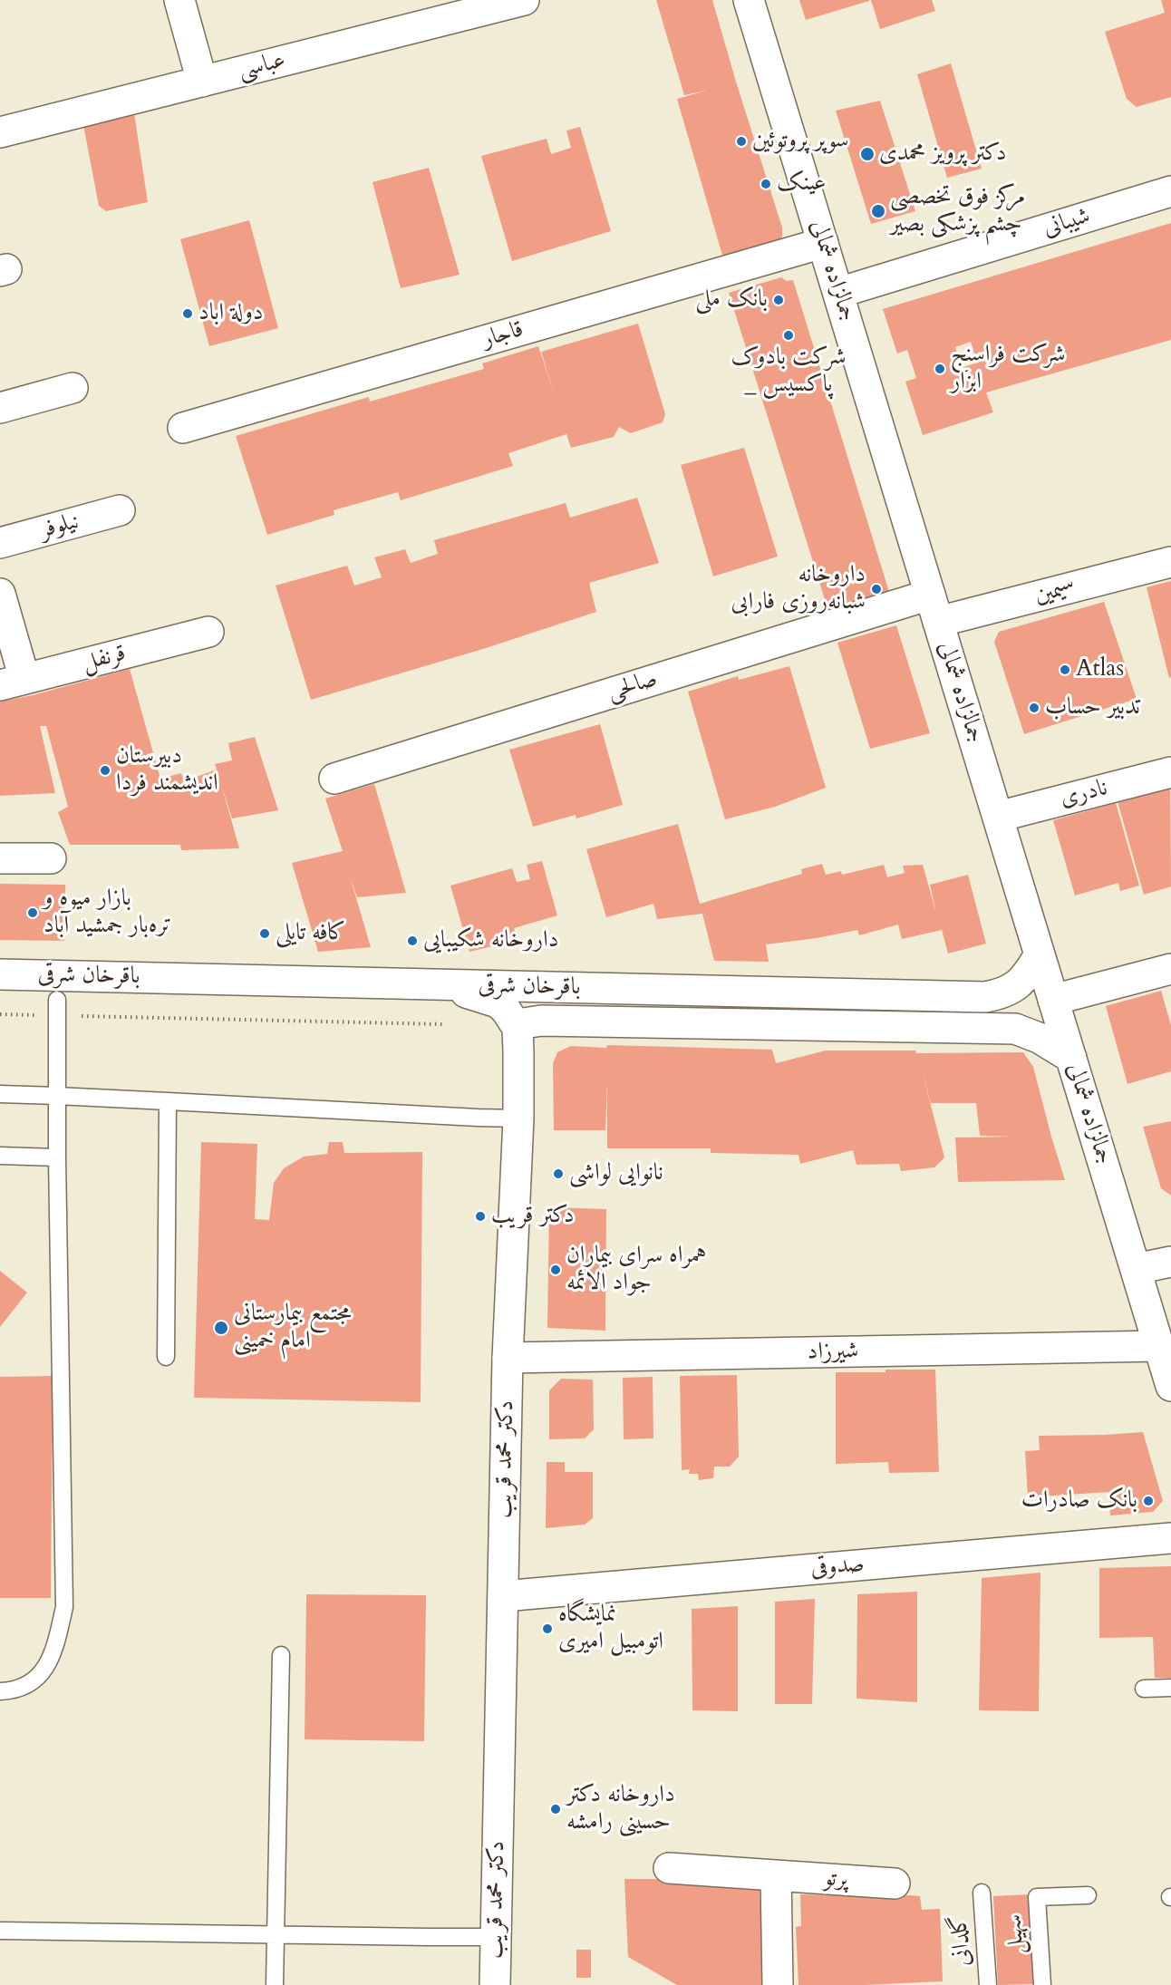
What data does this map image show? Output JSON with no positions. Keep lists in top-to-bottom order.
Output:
{
  "streets": {
    "street": [
      "عباسی",
      "شیبانی",
      "جمالزاده شمالی",
      "قاجار",
      "نیلوفر",
      "سیمین",
      "قرنفل",
      "صالحی",
      "نادری",
      "باقرخان شرقی",
      "شیرزاد",
      "دکتر محمد قریب",
      "صدوقی",
      "پرتو"
    ],
    "lane": ["سهیل", "گلدانی"]
  },
  "crossings": [
    ["شیبانی", "جمالزاده شمالی"],
    ["جمالزاده شمالی", "قاجار"],
    ["جمالزاده شمالی", "سیمین"],
    ["جمالزاده شمالی", "صالحی"],
    ["جمالزاده شمالی", "نادری"],
    ["جمالزاده شمالی", "باقرخان شرقی"],
    ["جمالزاده شمالی", "شیرزاد"],
    ["سیمین", "صالحی"],
    ["شیرزاد", "دکتر محمد قریب"],
    ["دکتر محمد قریب", "صدوقی"]
  ],
  "places": [
    "سوپر پروتوئین",
    "دکتر پرویز محمدی",
    "عینک",
    "مرکز فوق تخصصی چشم پزشکی بصیر",
    "بانک ملی",
    "دولة اباد",
    "شرکت بادوک _ پاکسیس",
    "شرکت فراسنج ابزار",
    "داروخانه شبانه‌روزی فارابی",
    "Atlas",
    "تدبیر حساب",
    "دبیرستان اندیشمند فردا",
    "بازار میوه و تره‌بار جمشید آباد",
    "کافه تایلی",
    "داروخانه شکیبایی",
    "نانوایی لواشی",
    "دکتر قریب",
    "همراه سرای بیماران جواد الائمه",
    "مجتمع بیمارستانی امام خمینی",
    "بانک صادرات",
    "نمایشگاه اتومبیل امیری",
    "داروخانه دکتر حسینی رامشه"
  ]
}
